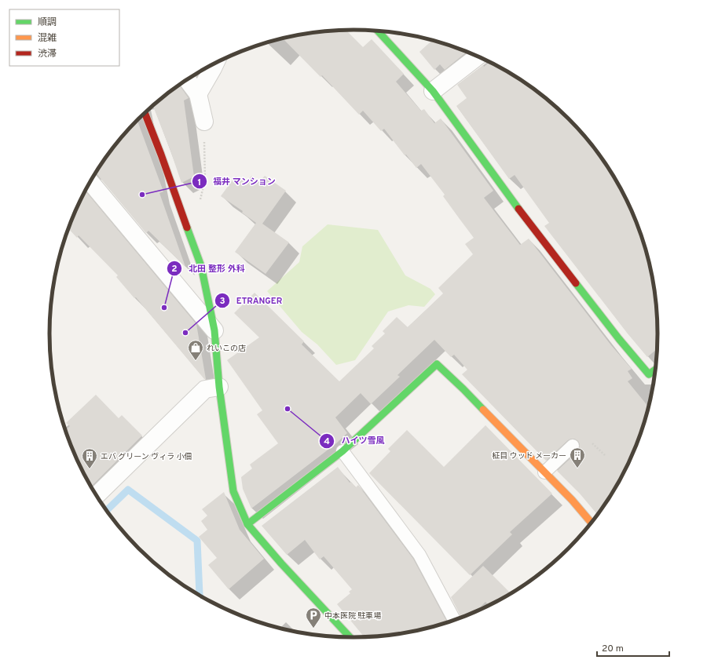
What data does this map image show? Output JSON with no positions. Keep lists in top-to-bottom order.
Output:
{
  "places": {
    "other": [
      "福井 マンション",
      "北田 整形 外科",
      "ETRANGER",
      "ハイツ雪風"
    ],
    "shop": ["れいこの店"],
    "building": ["柾目 ウッド メーカー", "エバ グリーン ヴィラ 小佃"],
    "parking": ["中本医院 駐車場"]
  },
  "legend": ["順調", "混雑", "渋滞"],
  "scale_bar": "20 m"
}
